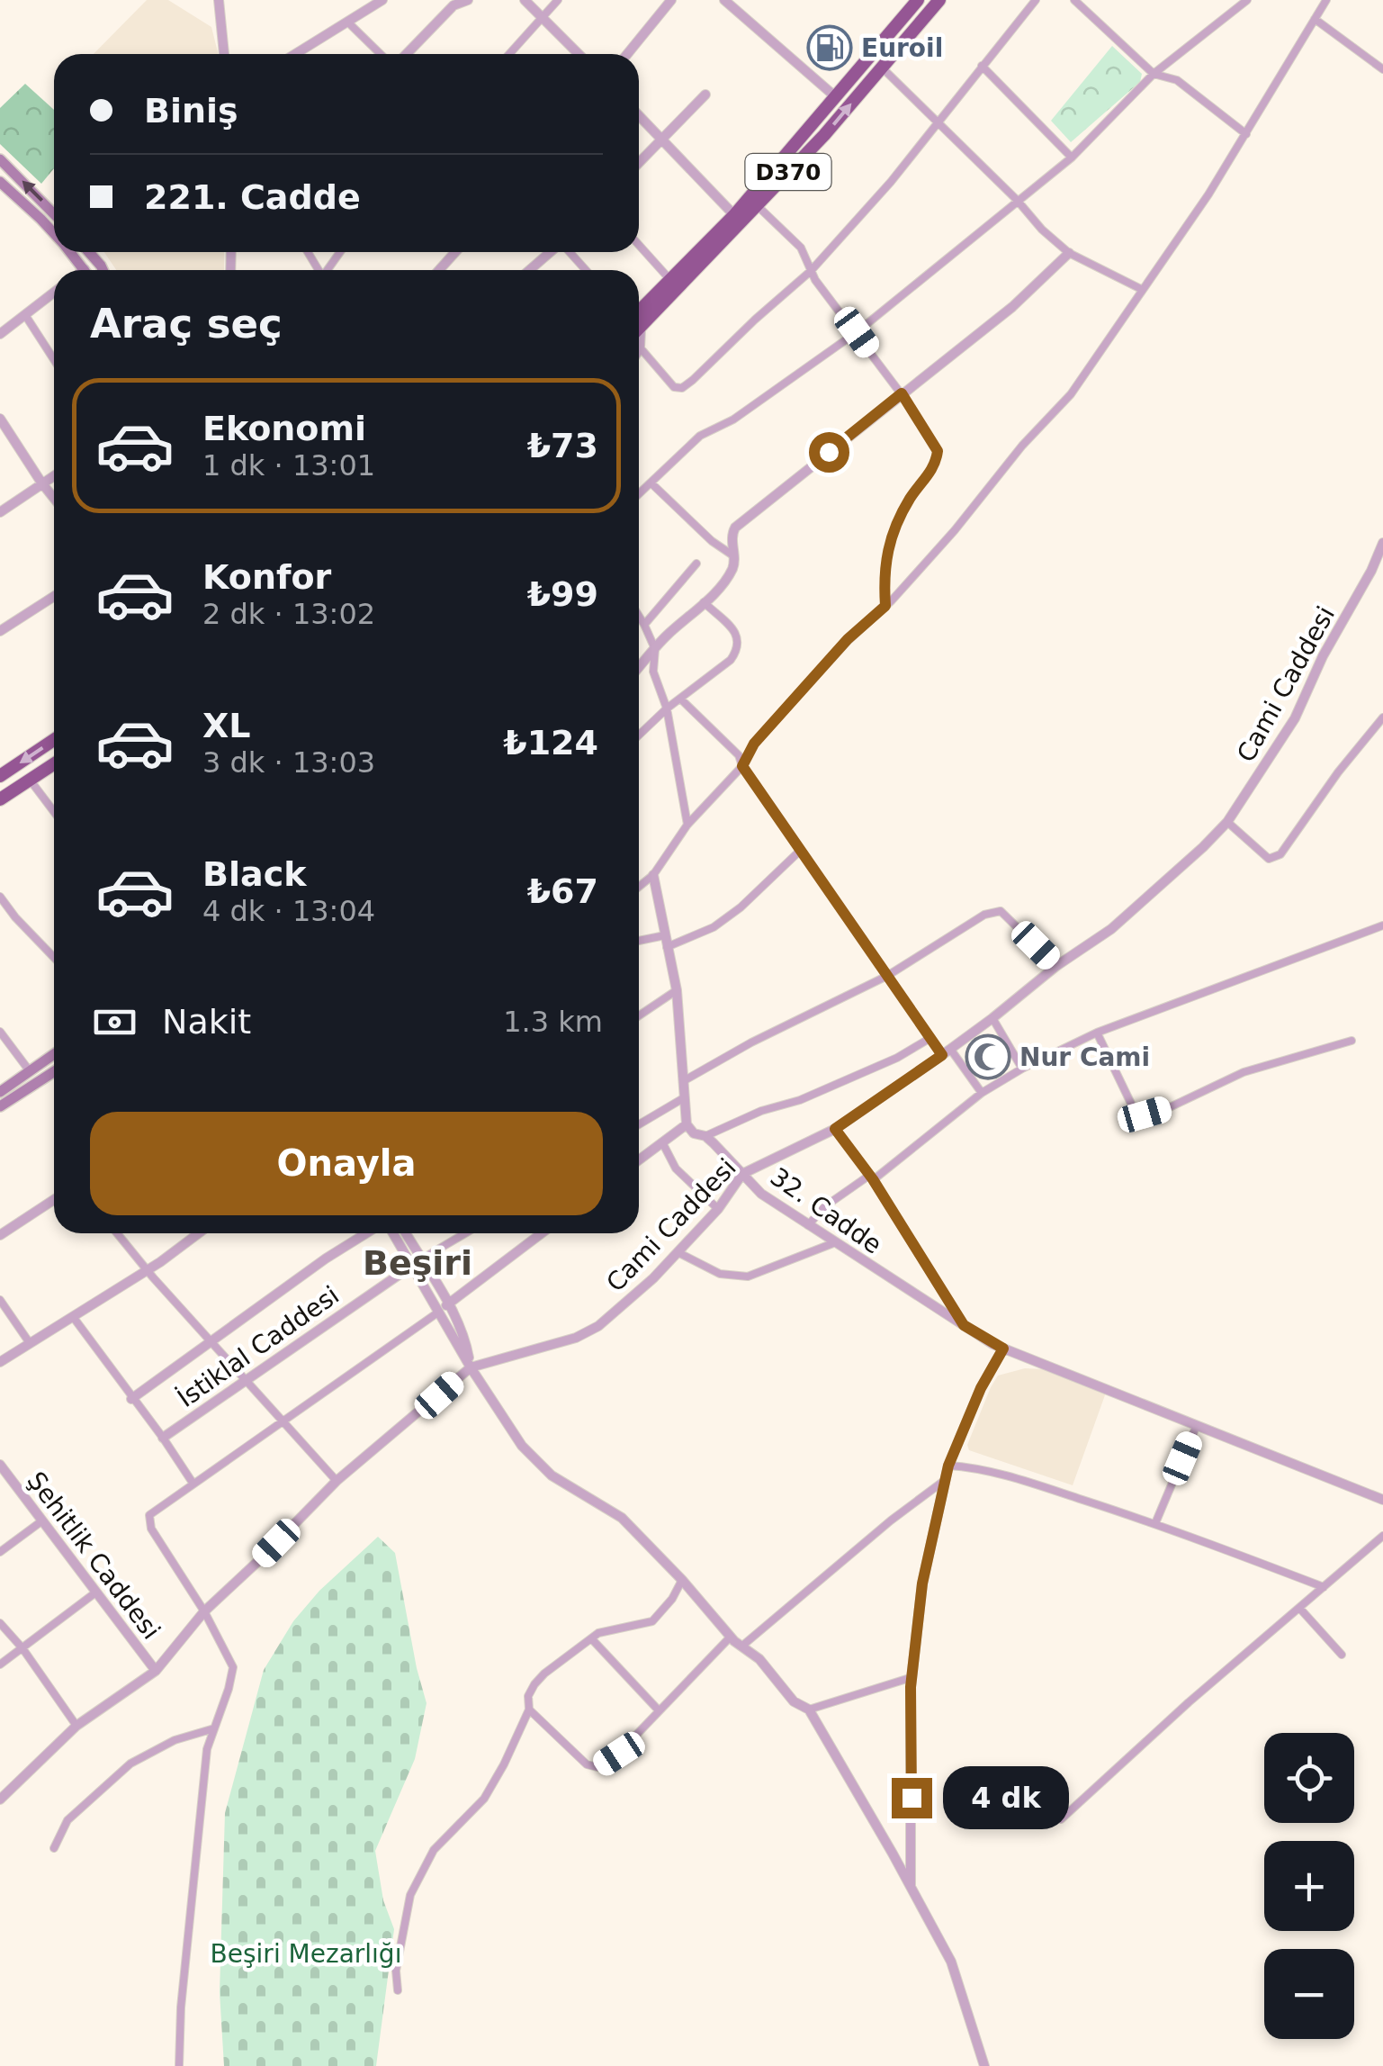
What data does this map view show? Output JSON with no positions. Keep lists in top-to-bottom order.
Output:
{
  "streets": {
    "highway": ["D370"],
    "street": [
      "Cami Caddesi",
      "32. Cadde",
      "İstiklal Caddesi",
      "Şehitlik Caddesi"
    ]
  },
  "crossings": [
    ["Cami Caddesi", "32. Cadde"],
    ["Cami Caddesi", "Şehitlik Caddesi"]
  ],
  "districts": ["Beşiri"],
  "parks": ["Beşiri Mezarlığı"],
  "places": {
    "fuel station": ["Euroil"],
    "mosque": ["Nur Cami"]
  },
  "page": {
    "banner": ["Biniş", "221. Cadde"],
    "heading": "Araç seç",
    "list": [
      {
        "name": "Ekonomi",
        "note": "1 dk · 13:01",
        "value": "₺73"
      },
      {
        "name": "Konfor",
        "note": "2 dk · 13:02",
        "value": "₺99"
      },
      {
        "name": "XL",
        "note": "3 dk · 13:03",
        "value": "₺124"
      },
      {
        "name": "Black",
        "note": "4 dk · 13:04",
        "value": "₺67"
      }
    ],
    "pay": ["Nakit", "1.3 km"],
    "buttons": "Onayla",
    "map_buttons": ["+", "−"],
    "bubble": "4 dk"
  }
}
